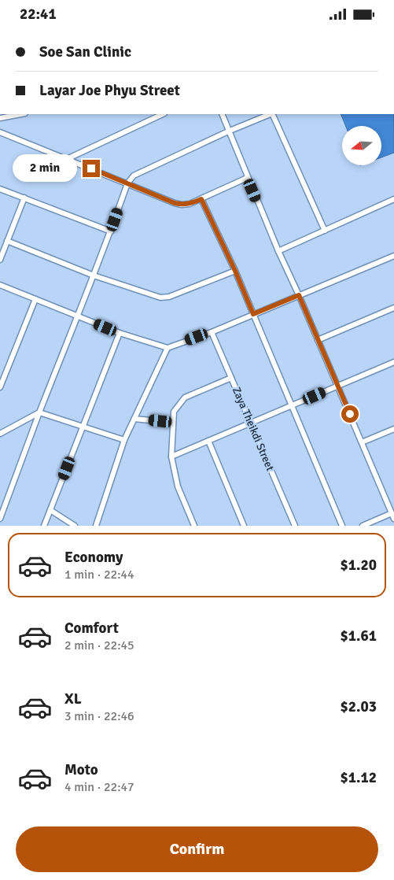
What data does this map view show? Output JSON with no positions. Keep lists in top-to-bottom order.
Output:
{
  "streets": {
    "street": ["Zaya Theikdi Street"]
  },
  "north": "left",
  "page": {
    "status": "22:41",
    "banner": ["Soe San Clinic", "Layar Joe Phyu Street"],
    "bubble": "2 min",
    "list": [
      {
        "name": "Economy",
        "note": "1 min · 22:44",
        "value": "$1.20"
      },
      {
        "name": "Comfort",
        "note": "2 min · 22:45",
        "value": "$1.61"
      },
      {
        "name": "XL",
        "note": "3 min · 22:46",
        "value": "$2.03"
      },
      {
        "name": "Moto",
        "note": "4 min · 22:47",
        "value": "$1.12"
      }
    ],
    "buttons": "Confirm"
  }
}
